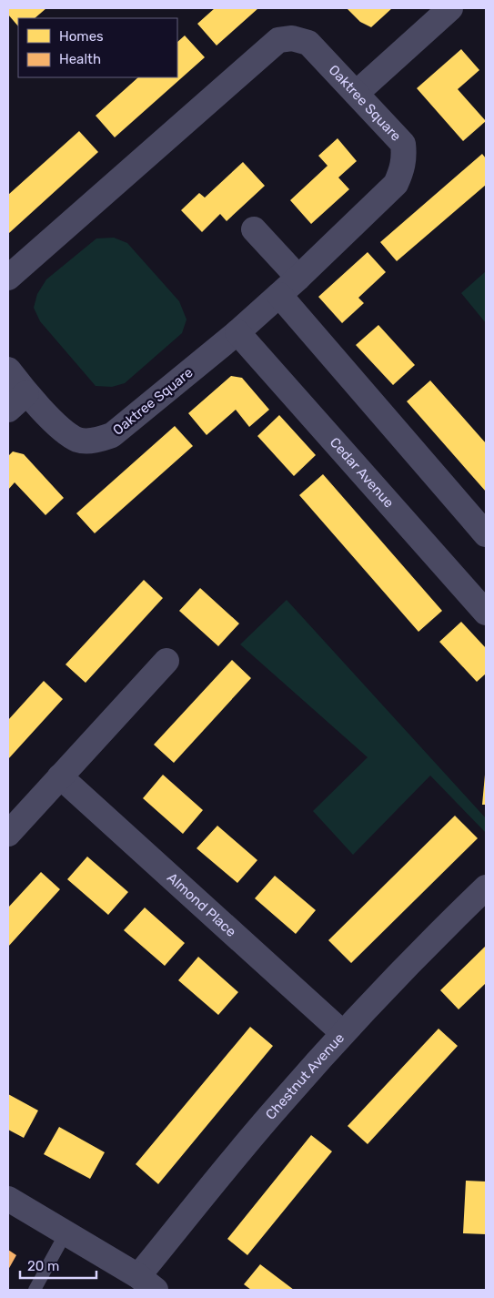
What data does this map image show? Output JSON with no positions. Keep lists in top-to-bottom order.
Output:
{
  "streets": {
    "street": [
      "Oaktree Square",
      "Cedar Avenue",
      "Almond Place",
      "Chestnut Avenue"
    ]
  },
  "crossings": [
    ["Oaktree Square", "Cedar Avenue"],
    ["Almond Place", "Chestnut Avenue"]
  ],
  "legend": ["Homes", "Health"],
  "scale_bar": "20 m"
}
